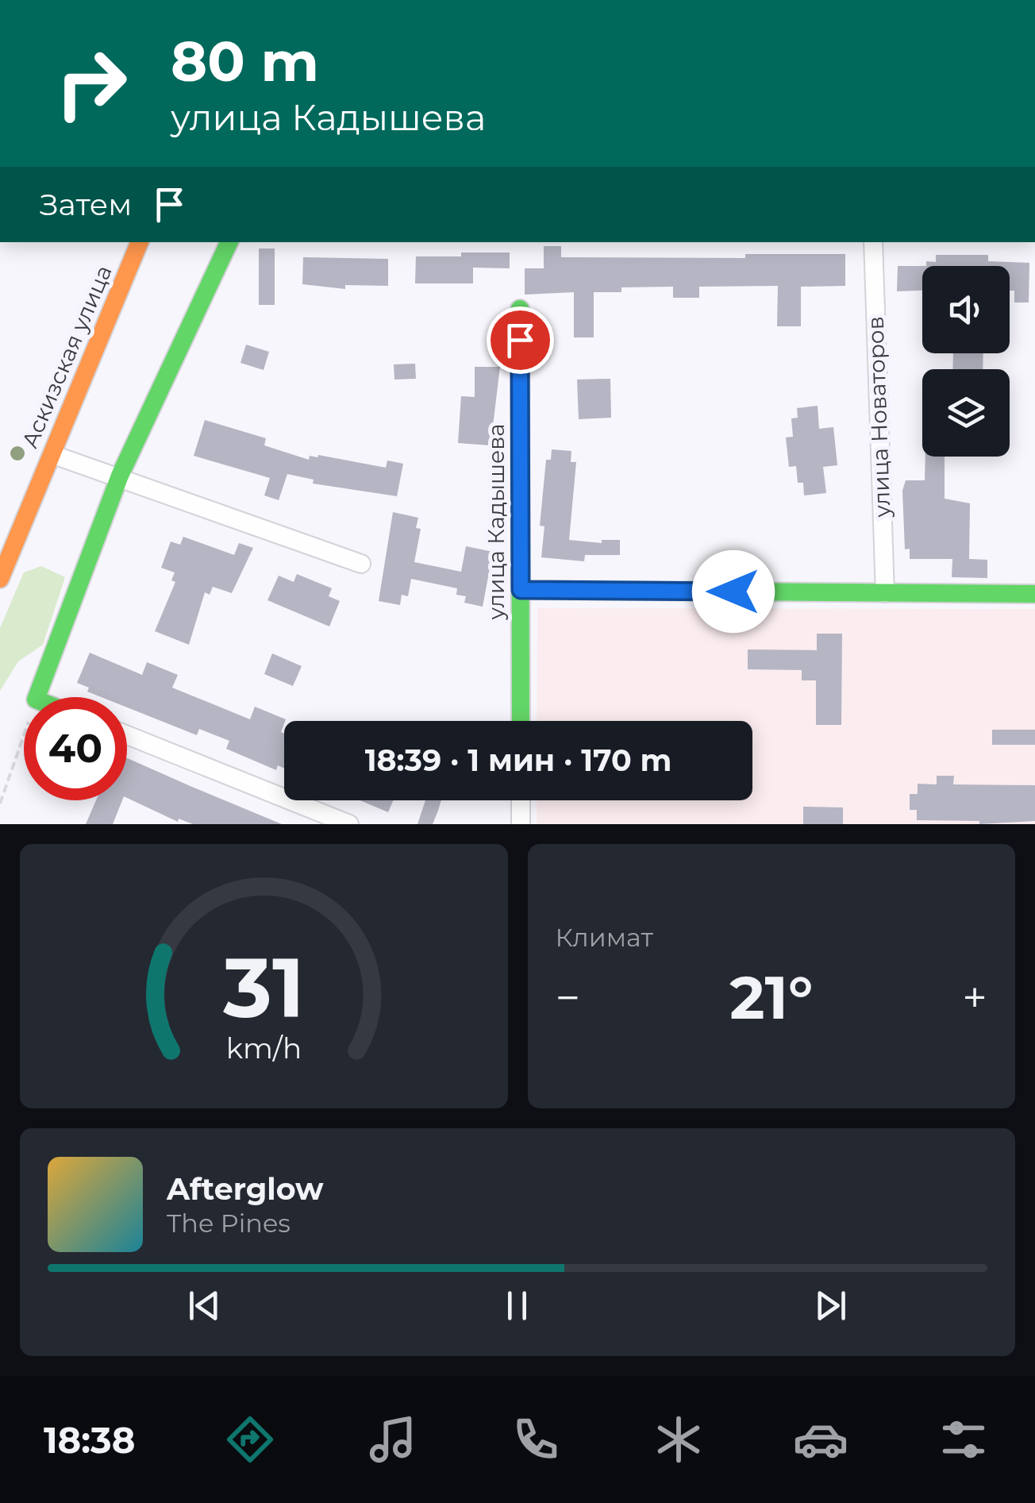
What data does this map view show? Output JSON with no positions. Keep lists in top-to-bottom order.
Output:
{
  "streets": {
    "street": ["Аскизская улица", "улица Новаторов", "улица Кадышева"]
  },
  "page": {
    "turn": ["80 m", "улица Кадышева"],
    "then": "Затем",
    "limit": "40",
    "trip": "18:39 · 1 мин · 170 m",
    "tile": "Климат",
    "heat": ["−", "21°", "+"],
    "song": ["Afterglow", "The Pines"],
    "tabs": "18:38",
    "gauge": ["31", "km/h"]
  }
}
